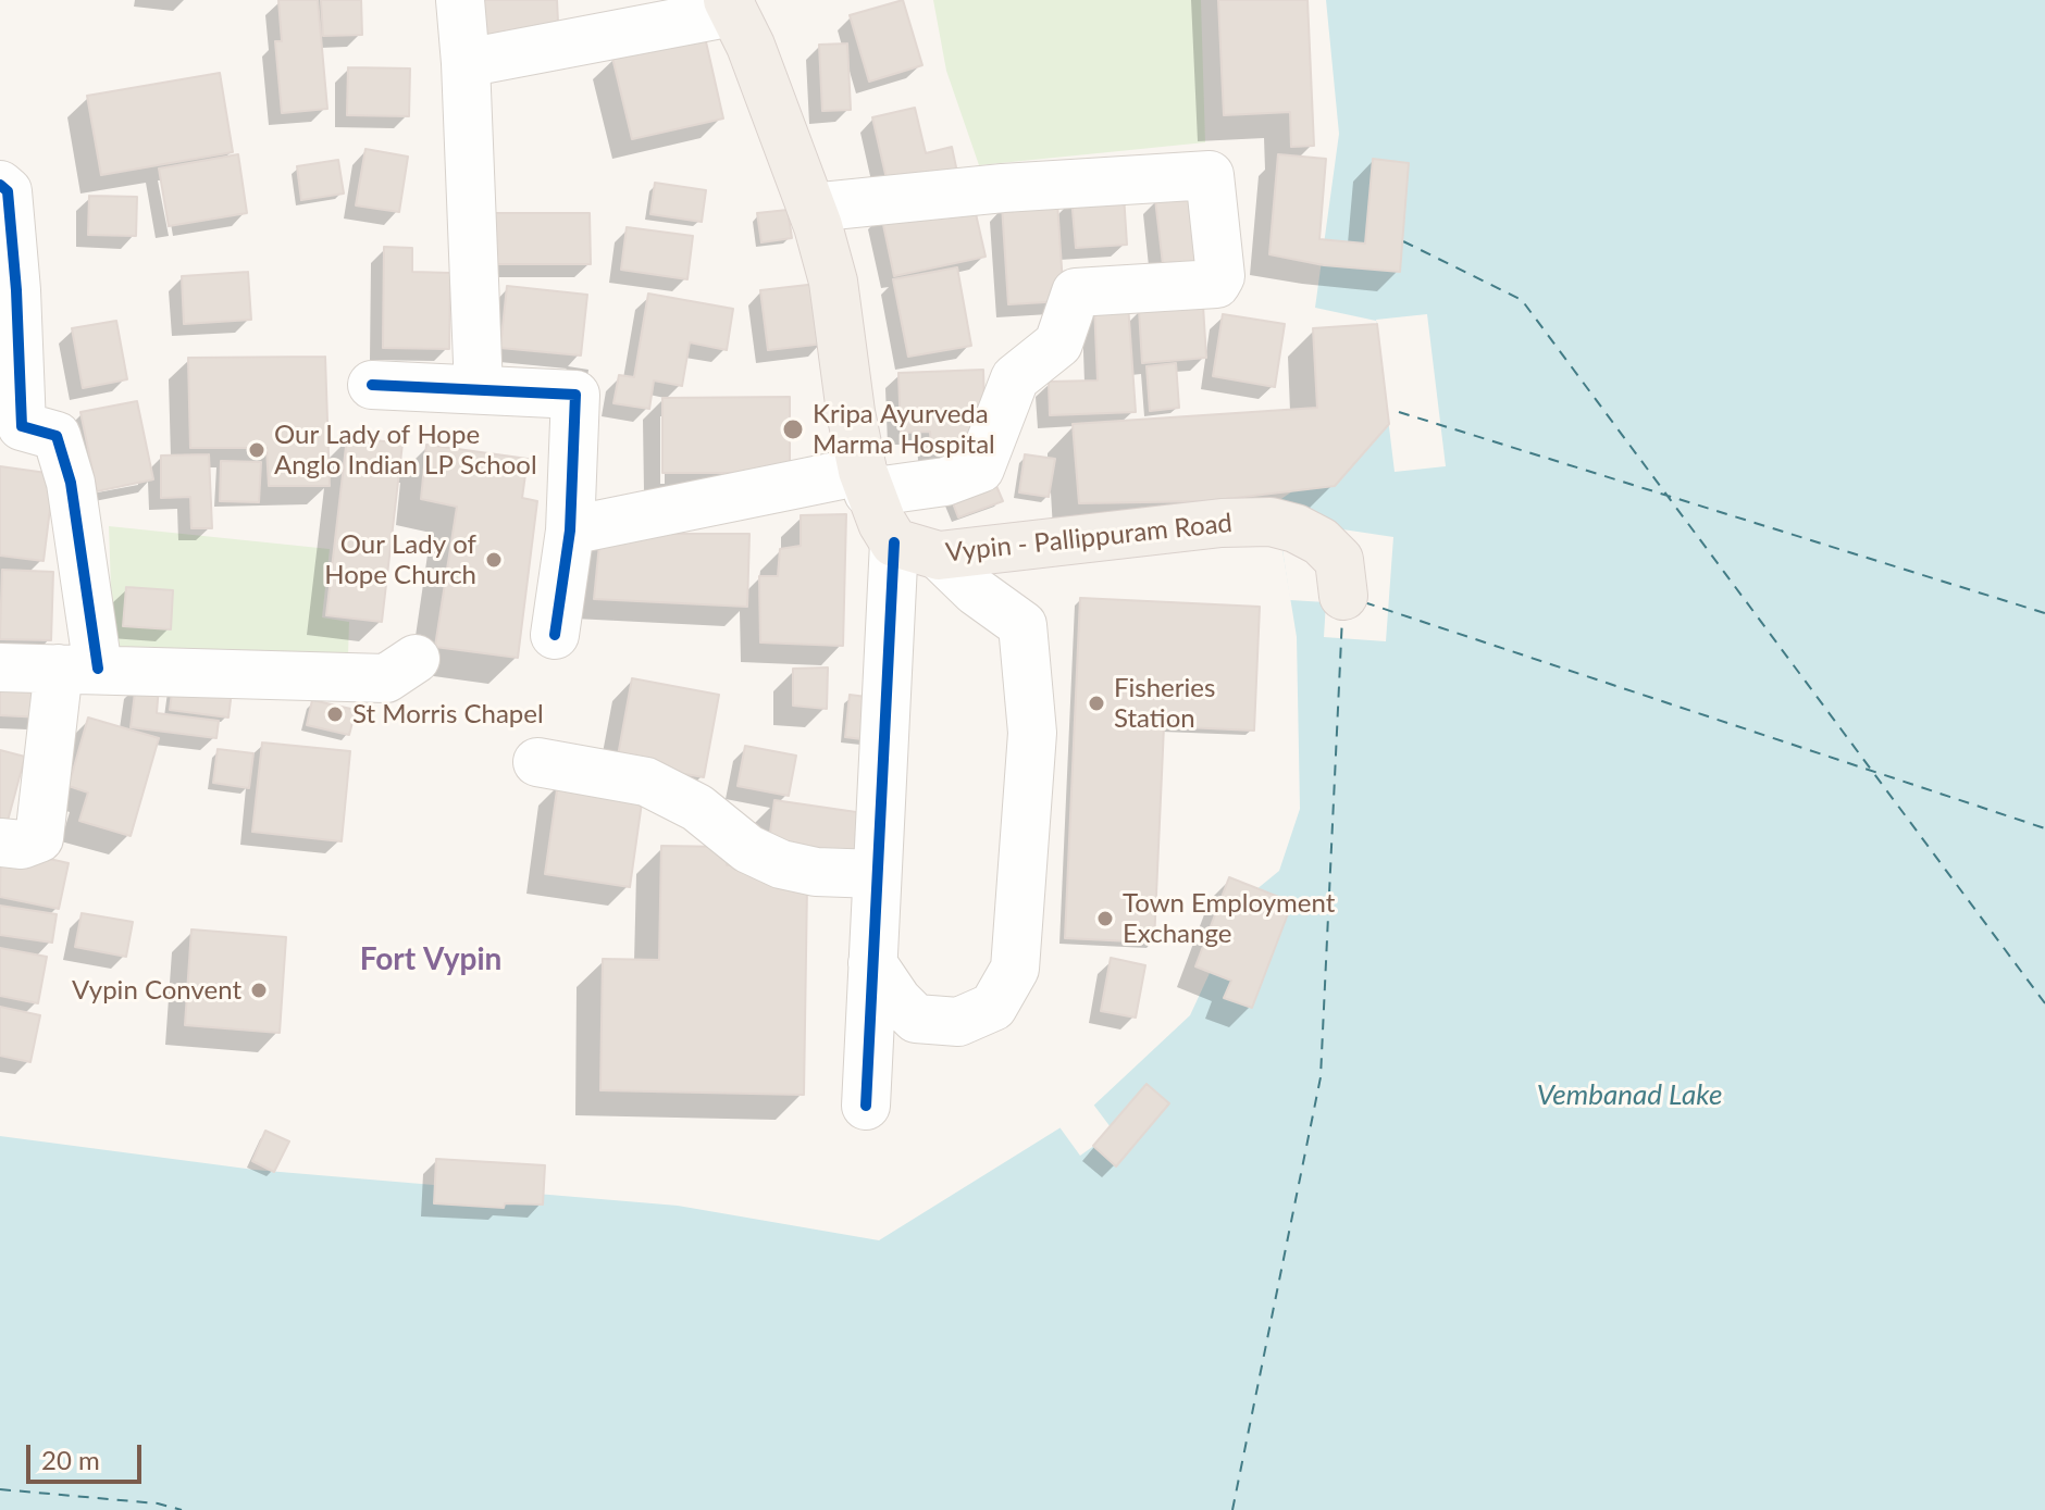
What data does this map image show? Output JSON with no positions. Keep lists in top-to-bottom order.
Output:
{
  "streets": {
    "main road": ["Vypin - Pallippuram Road"]
  },
  "districts": ["Fort Vypin"],
  "water": ["Vembanad Lake"],
  "places": [
    "Kripa Ayurveda Marma Hospital",
    "Our Lady of Hope Anglo Indian LP School",
    "Our Lady of Hope Church",
    "Fisheries Station",
    "St Morris Chapel",
    "Town Employment Exchange",
    "Vypin Convent"
  ],
  "scale_bar": "20 m"
}
